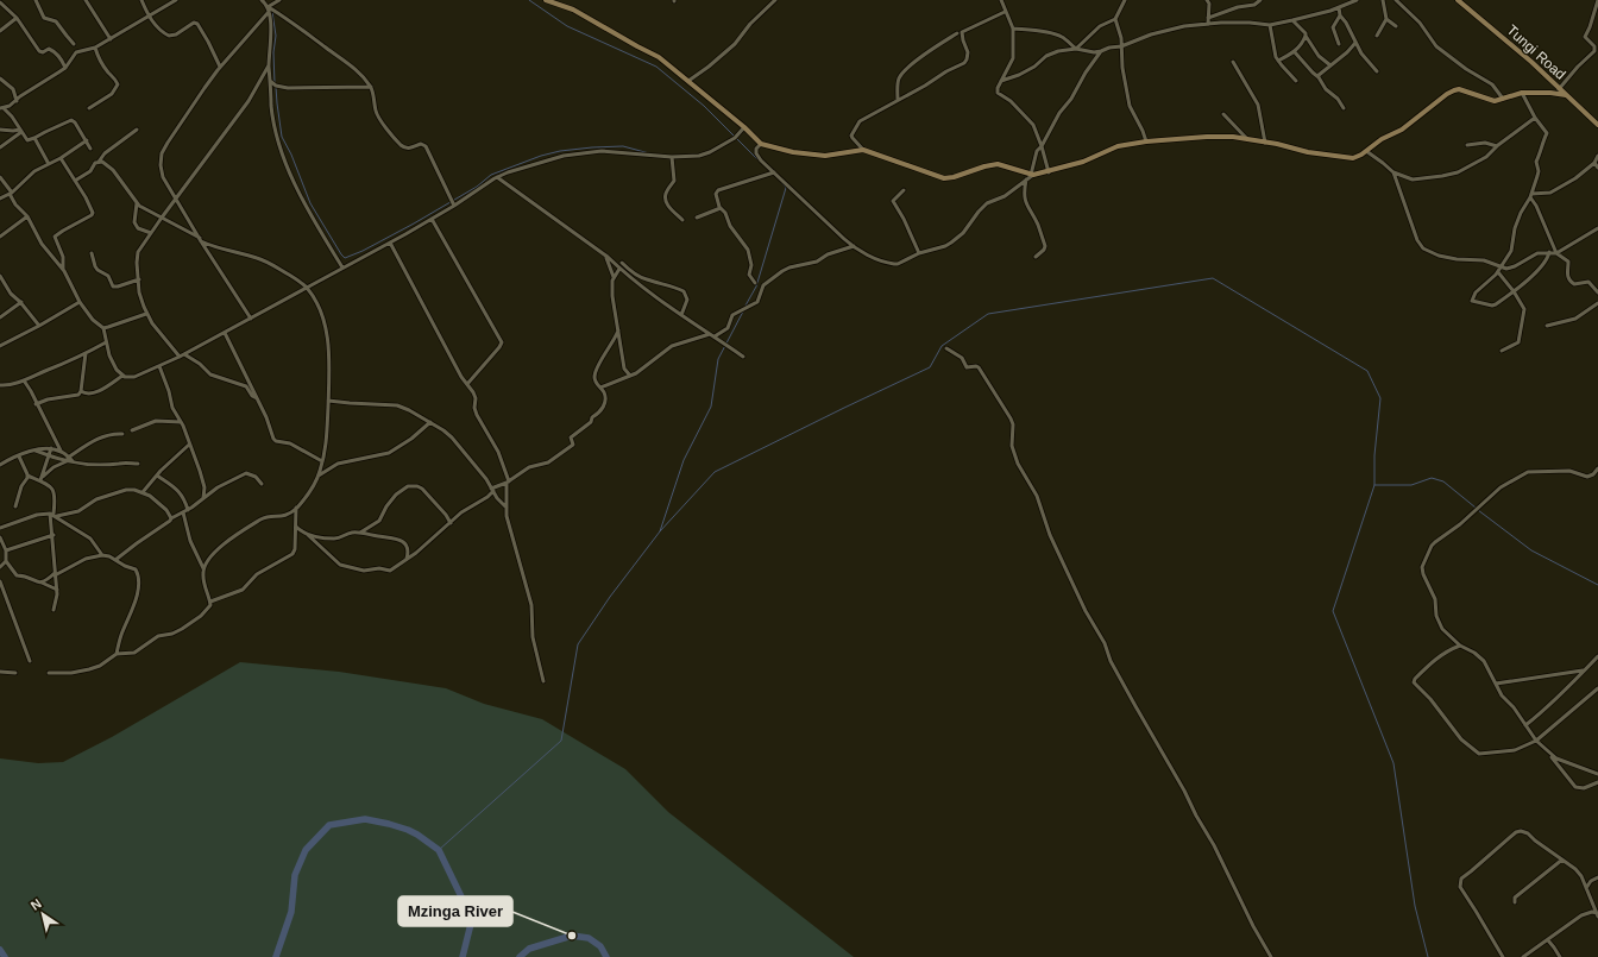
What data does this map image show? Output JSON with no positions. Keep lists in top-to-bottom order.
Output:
{
  "streets": {
    "street": ["Tungi Road"]
  },
  "places": ["Mzinga River"],
  "north": "top left"
}
